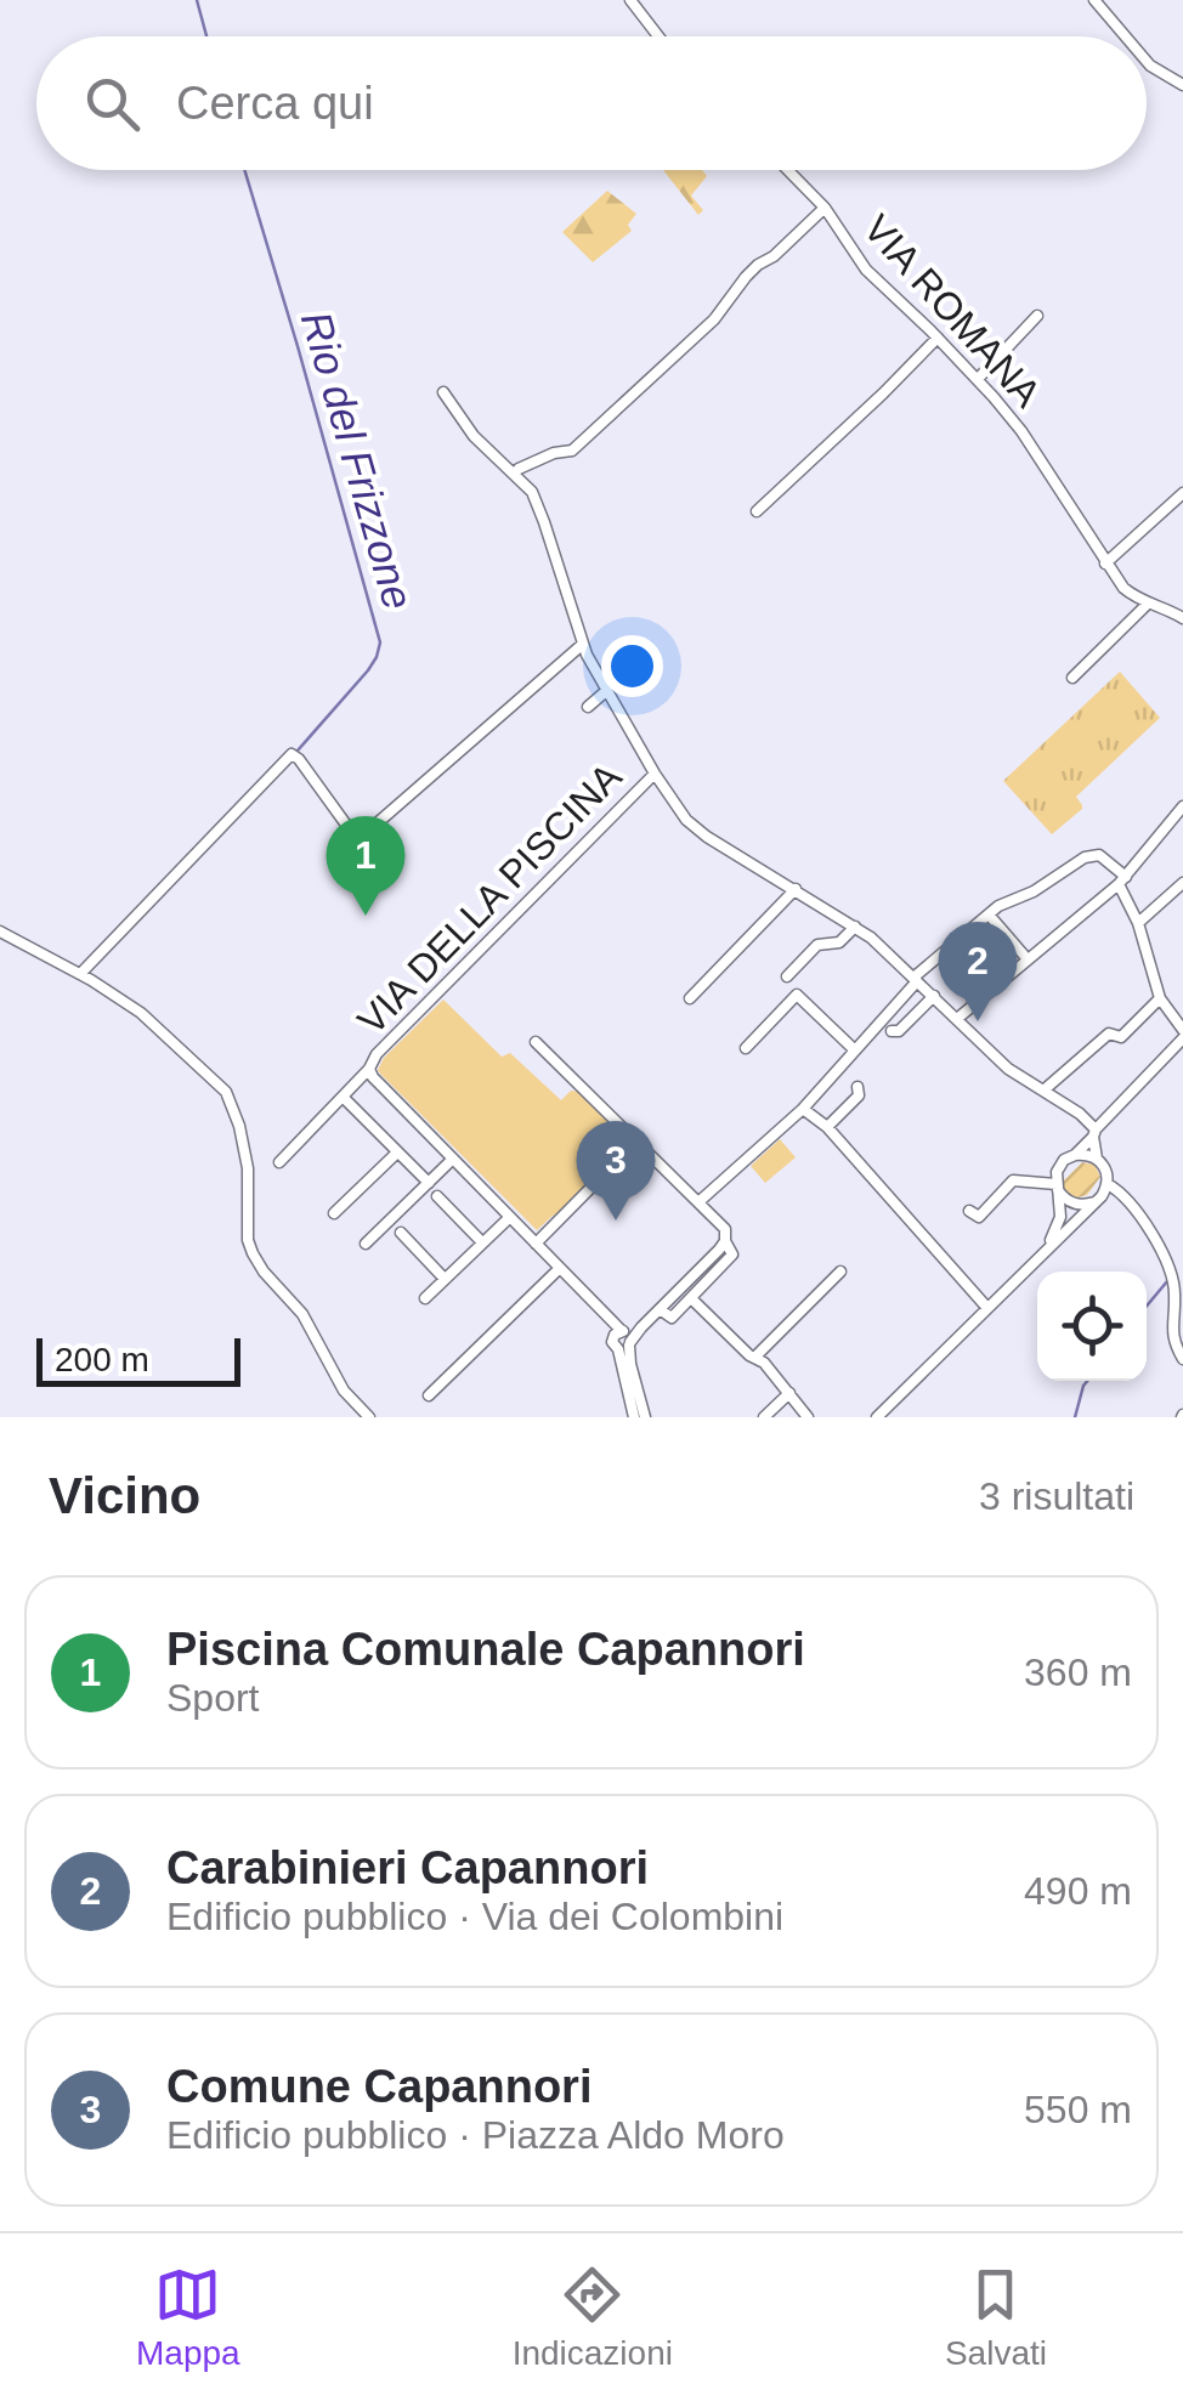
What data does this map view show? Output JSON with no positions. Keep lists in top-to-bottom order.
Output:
{
  "streets": {
    "street": ["VIA ROMANA", "VIA DELLA PISCINA"]
  },
  "water": ["Rio del Frizzone"],
  "scale_bar": "200 m",
  "page": {
    "search": "Cerca qui",
    "pins": ["1", "2", "3"],
    "scale": "200 m",
    "heading": ["Vicino", "3 risultati"],
    "list": [
      {
        "mark": "1",
        "name": "Piscina Comunale Capannori",
        "note": "Sport",
        "value": "360 m"
      },
      {
        "mark": "2",
        "name": "Carabinieri Capannori",
        "note": "Edificio pubblico · Via dei Colombini",
        "value": "490 m"
      },
      {
        "mark": "3",
        "name": "Comune Capannori",
        "note": "Edificio pubblico · Piazza Aldo Moro",
        "value": "550 m"
      }
    ],
    "nav": ["Mappa", "Indicazioni", "Salvati"]
  }
}
